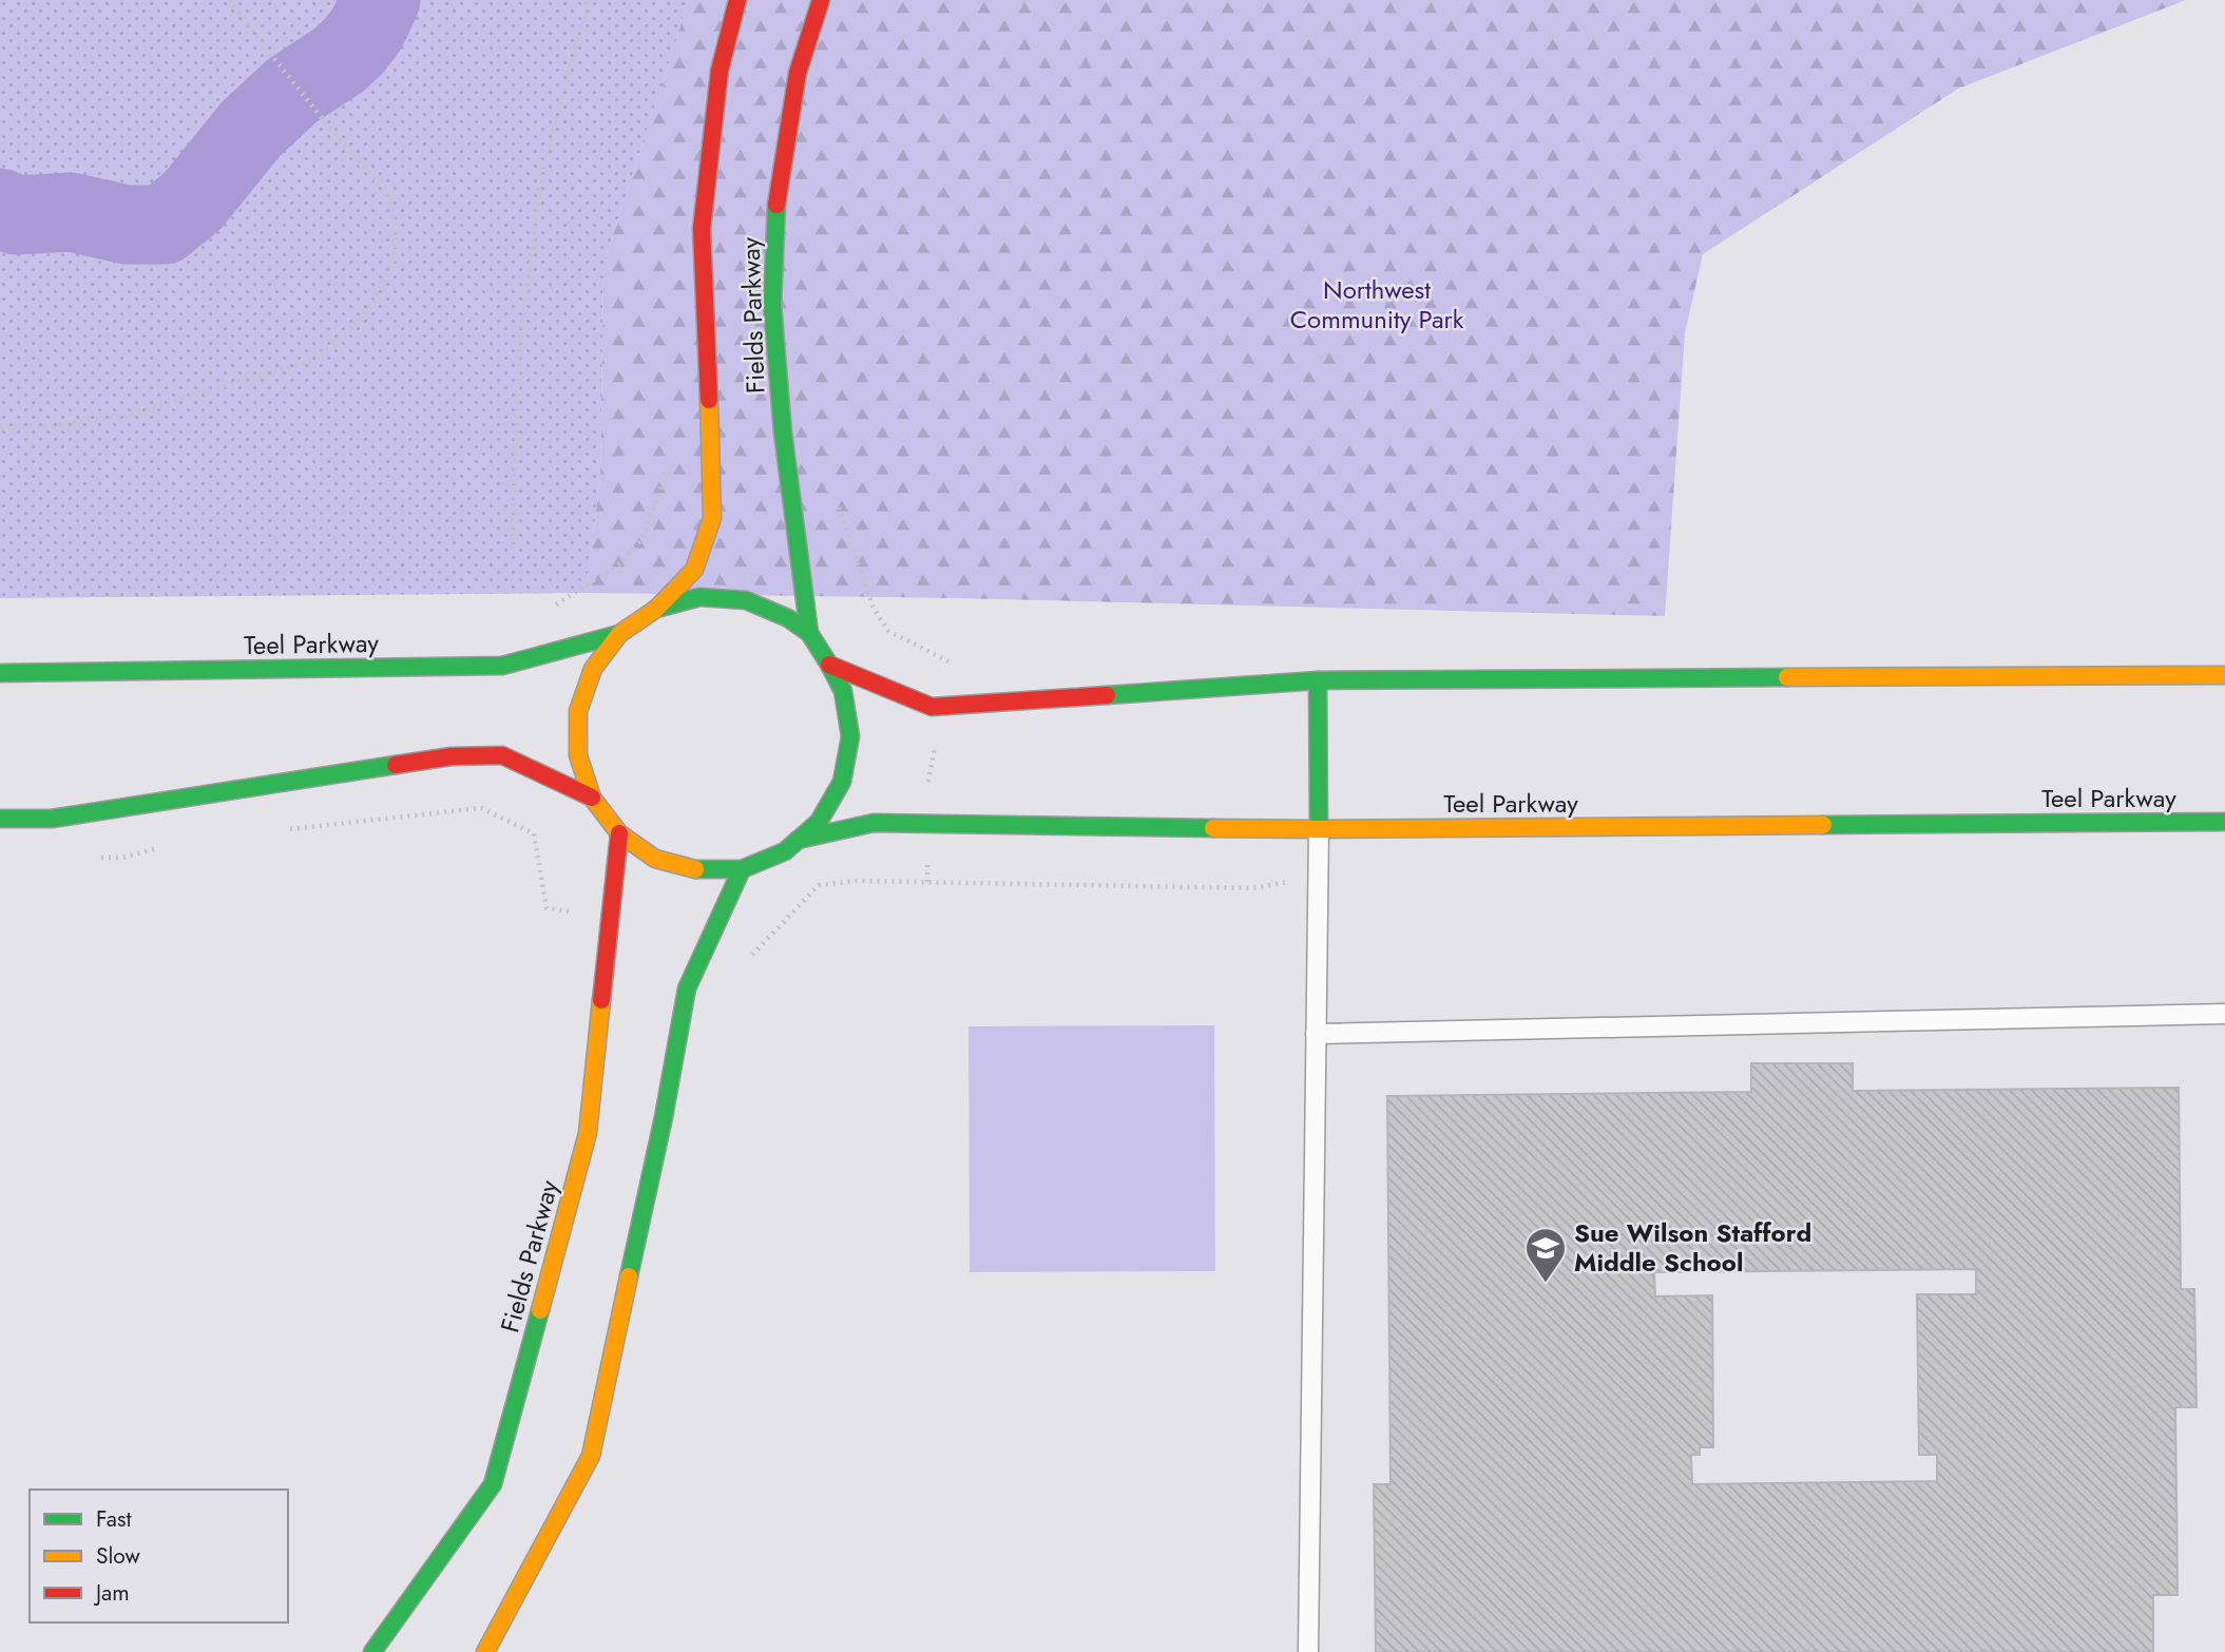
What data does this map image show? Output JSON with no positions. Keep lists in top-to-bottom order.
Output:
{
  "streets": {
    "main road": ["Fields Parkway", "Teel Parkway"]
  },
  "parks": ["Northwest Community Park"],
  "places": {
    "school or university": ["Sue Wilson Stafford Middle School"]
  },
  "legend": ["Fast", "Slow", "Jam"]
}
